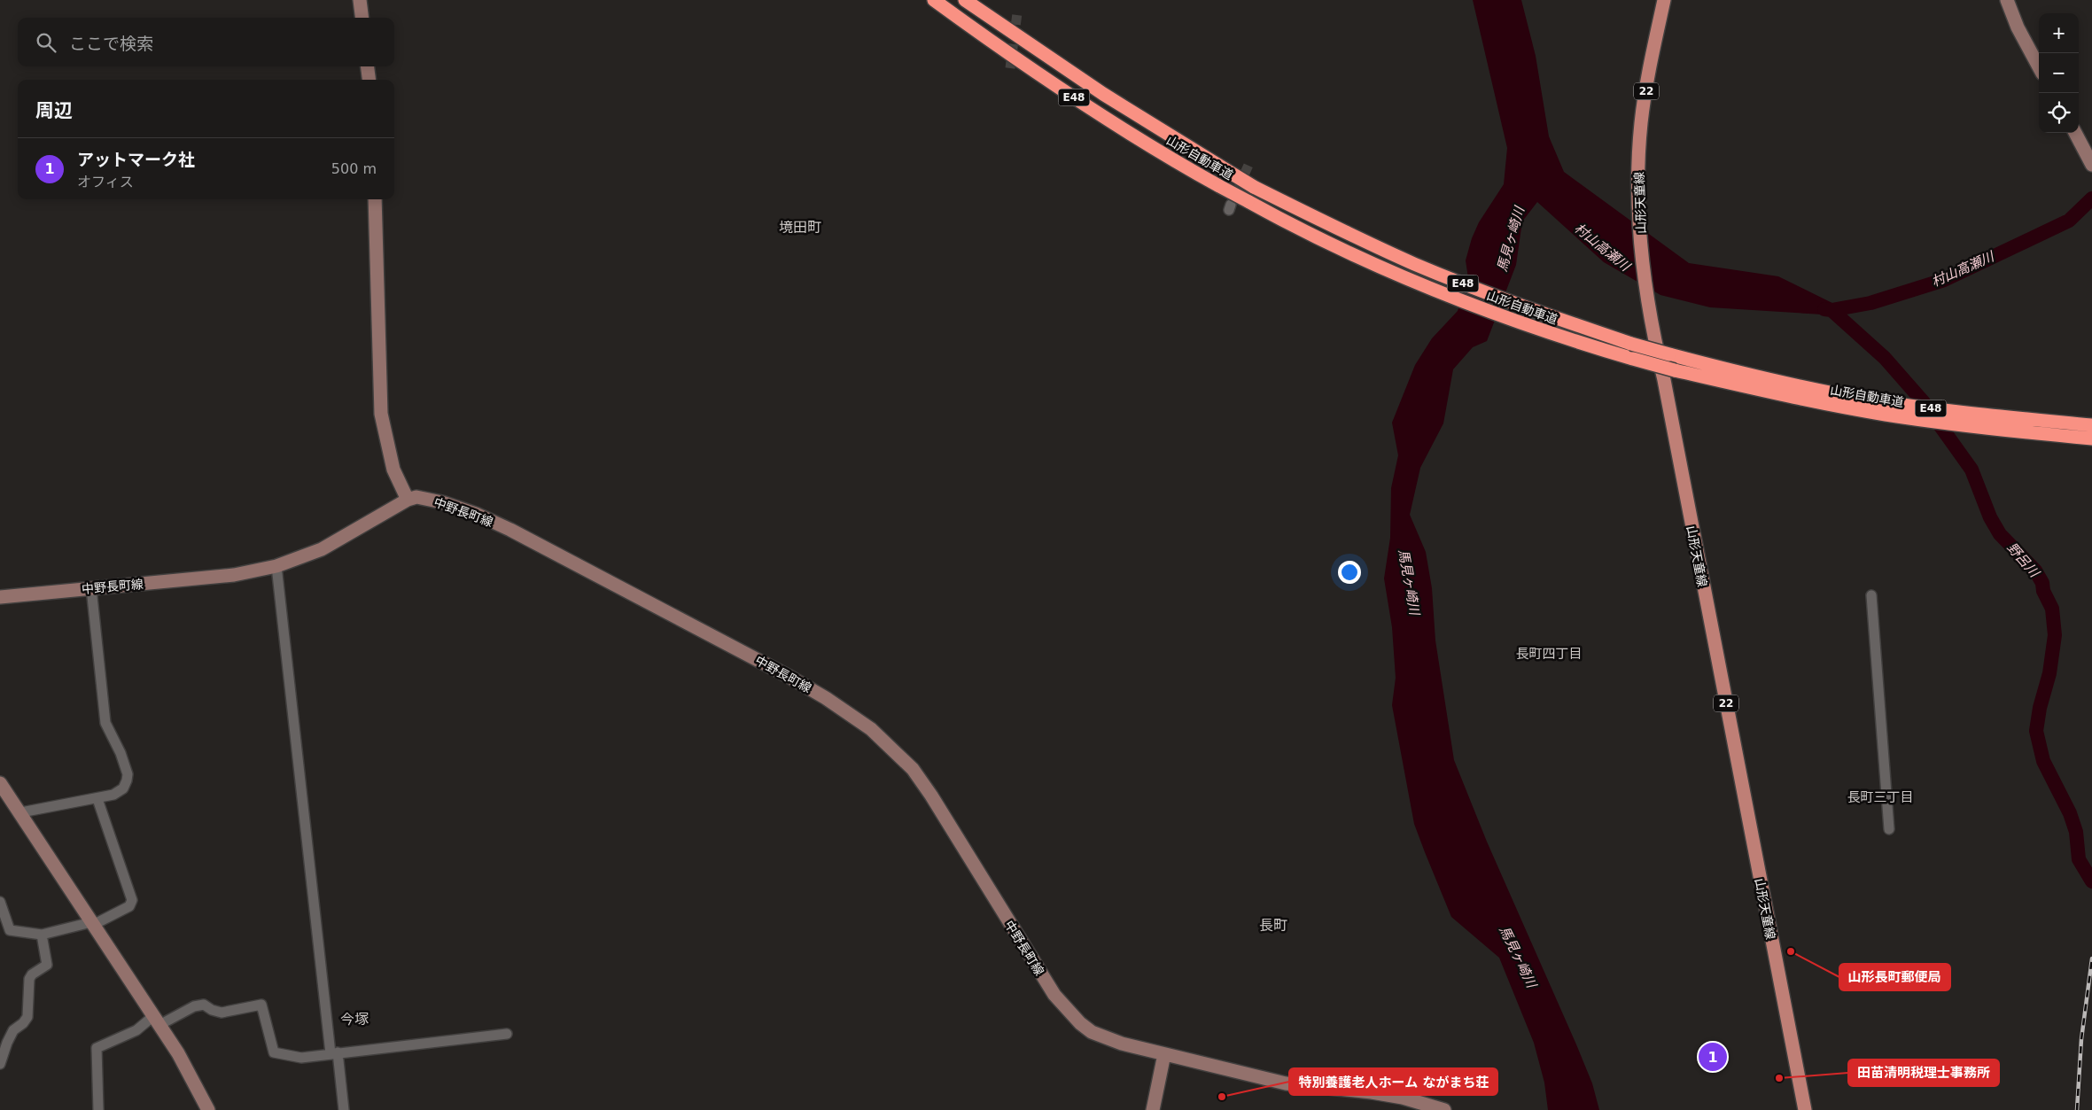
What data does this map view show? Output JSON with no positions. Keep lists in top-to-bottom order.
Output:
{
  "streets": {
    "highway": ["E48", "山形自動車道"],
    "main road": ["22", "山形天童線", "中野長町線"]
  },
  "districts": [
    "境田町",
    "長町四丁目",
    "長町三丁目",
    "長町",
    "今塚"
  ],
  "water": ["馬見ヶ崎川", "村山高瀬川", "野呂川"],
  "places": ["山形長町郵便局", "田苗清明税理士事務所", "特別養護老人ホーム ながまち荘"],
  "page": {
    "map_buttons": ["+", "−"],
    "search": "ここで検索",
    "heading": "周辺",
    "list": [
      {
        "mark": "1",
        "name": "アットマーク社",
        "note": "オフィス",
        "value": "500 m"
      }
    ],
    "pins": "1"
  }
}
